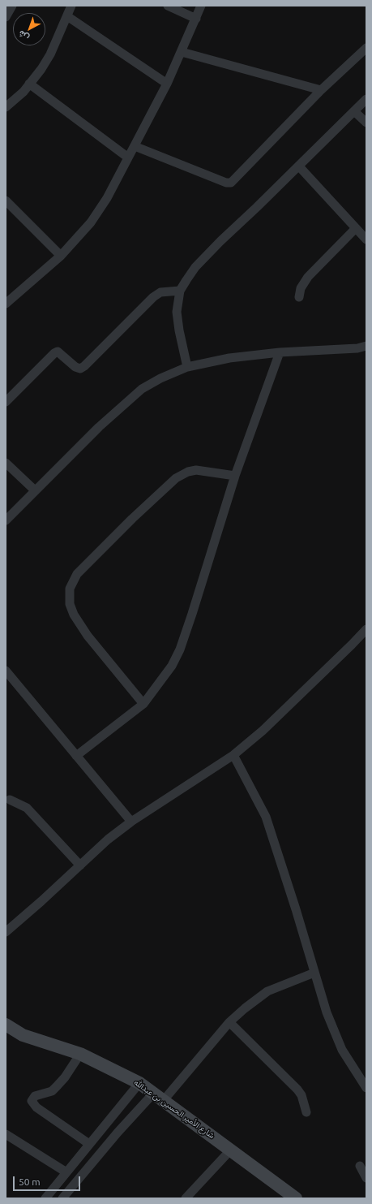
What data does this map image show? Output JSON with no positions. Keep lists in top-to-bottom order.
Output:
{
  "streets": {
    "street": ["شارع الأمير الحسين بن عبدالله"]
  },
  "scale_bar": "50 m",
  "north": "bottom left"
}
